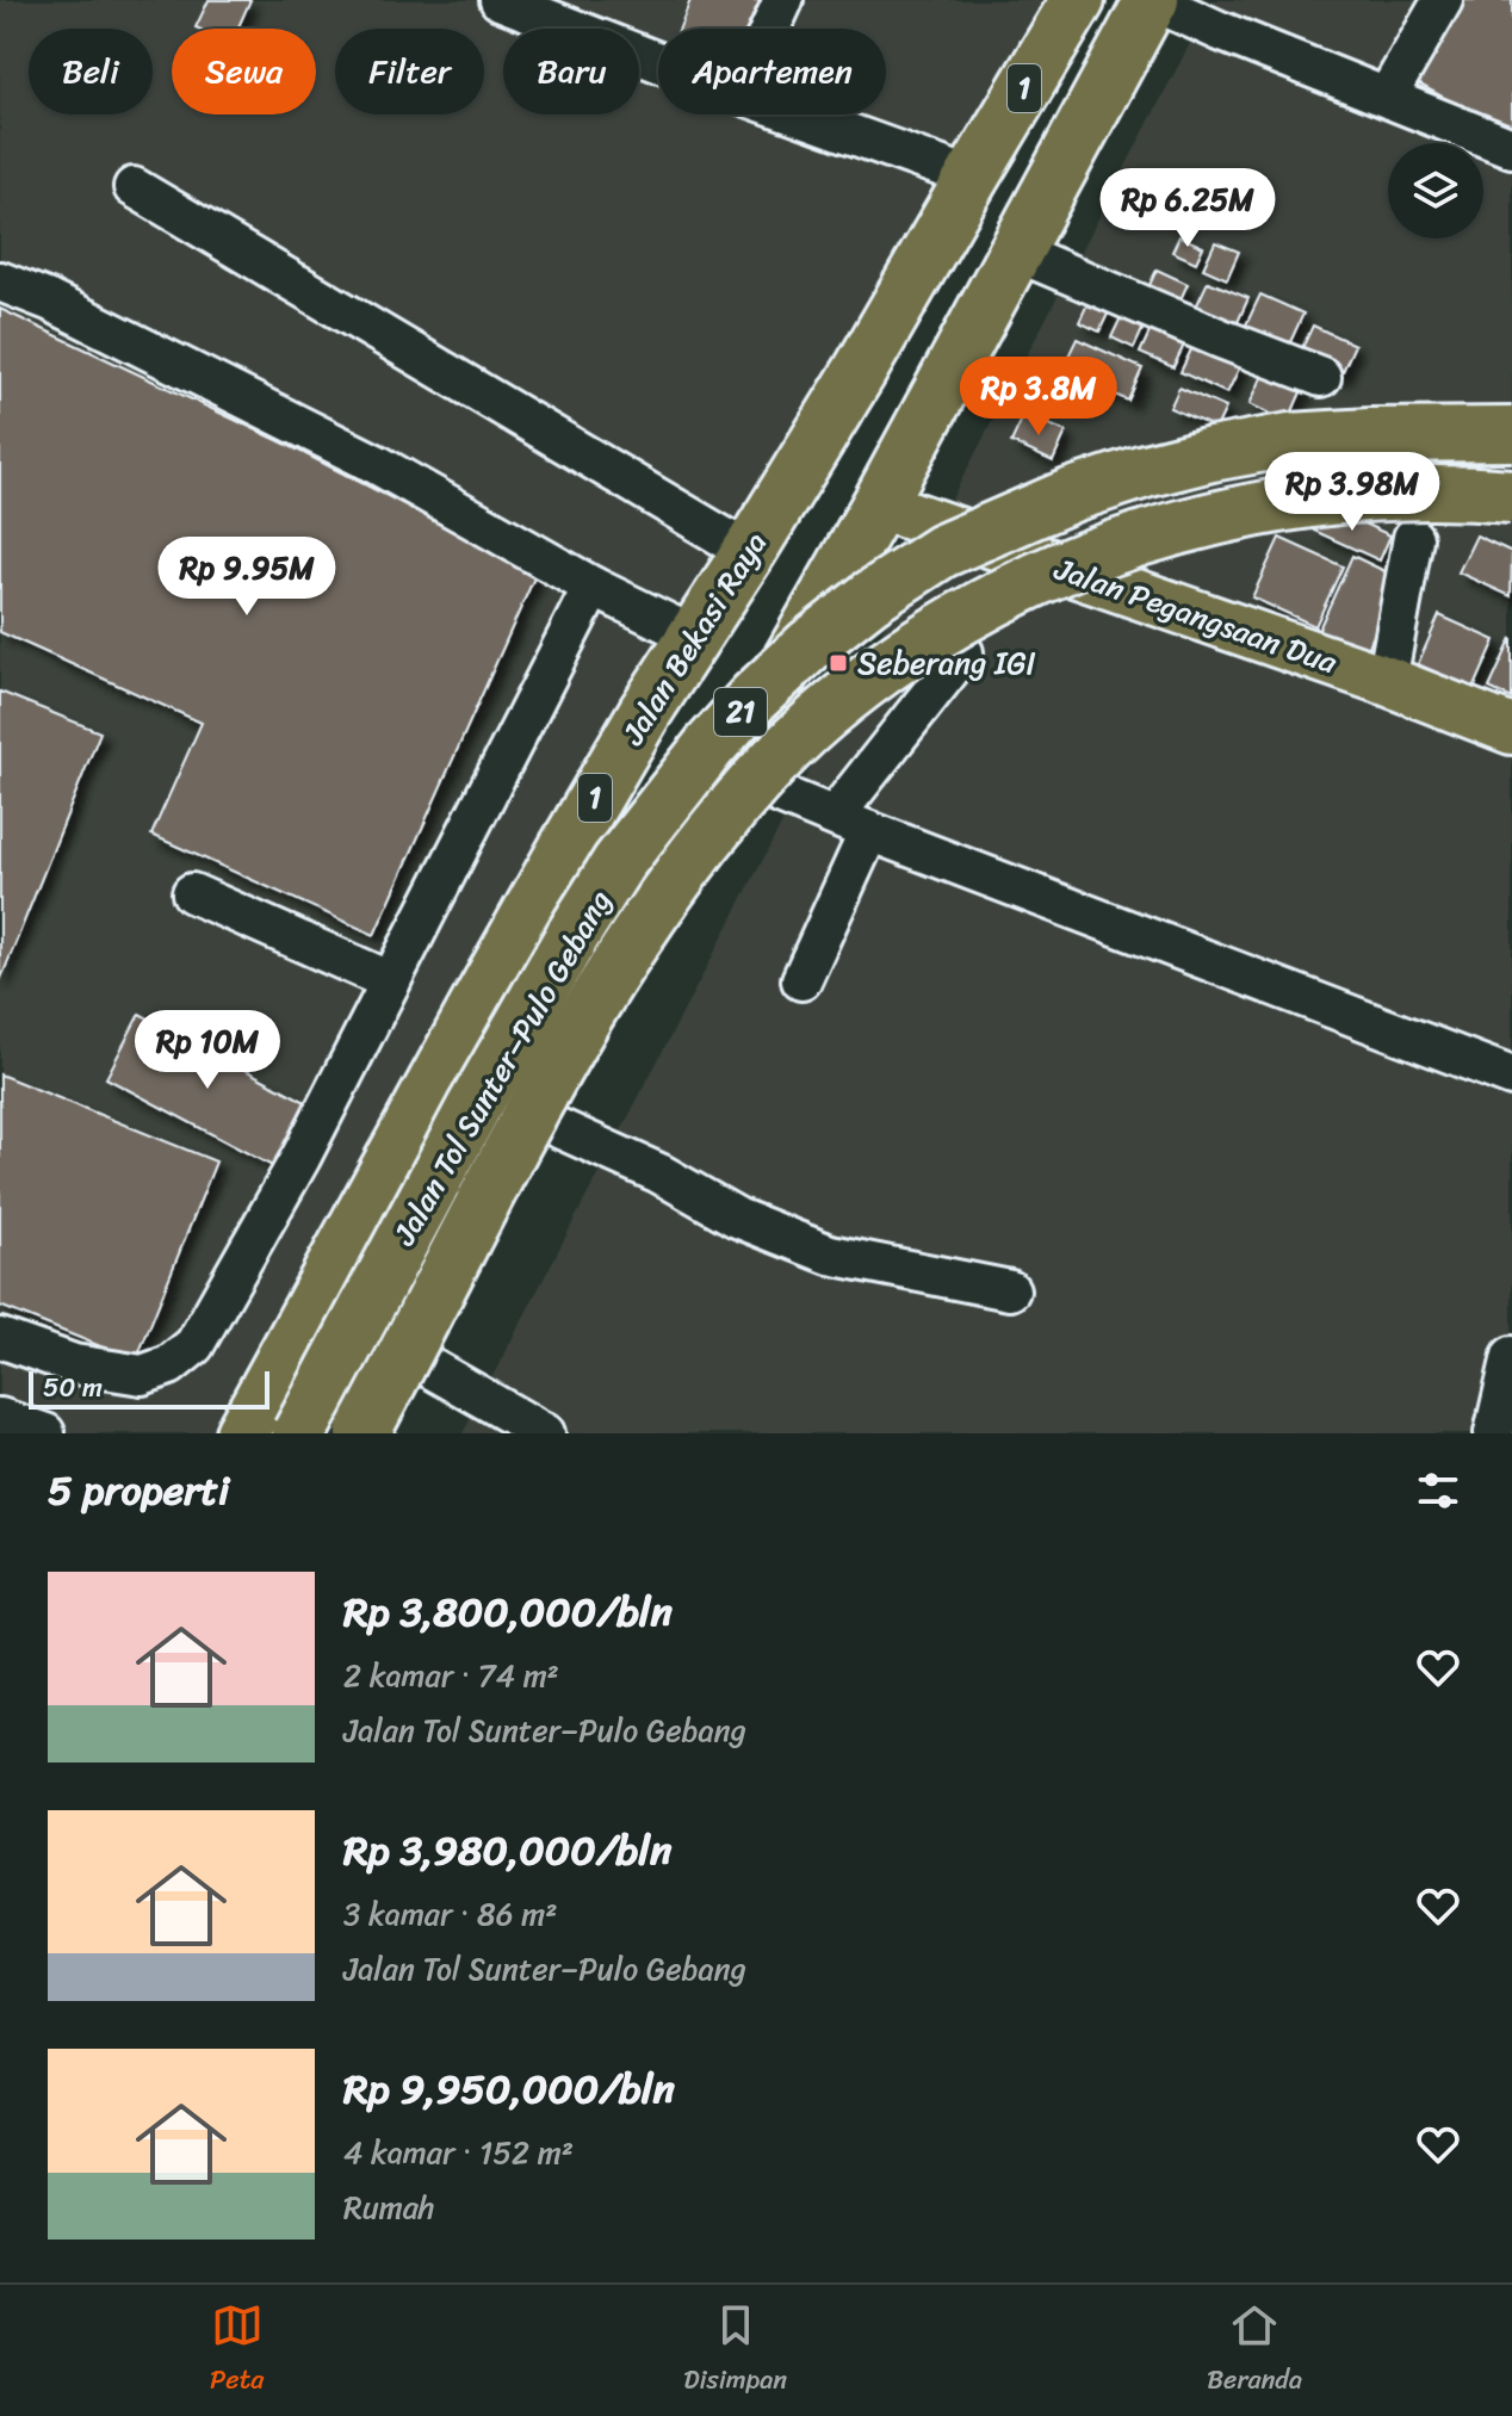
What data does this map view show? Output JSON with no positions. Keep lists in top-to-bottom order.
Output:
{
  "streets": {
    "highway": [
      "1",
      "Jalan Bekasi Raya",
      "21",
      "Jalan Tol Sunter–Pulo Gebang"
    ],
    "main road": ["Jalan Pegangsaan Dua"]
  },
  "crossings": [
    ["1", "Jalan Pegangsaan Dua"]
  ],
  "places": {
    "transit": ["Seberang IGI"]
  },
  "scale_bar": "50 m",
  "page": {
    "chip": [
      "Beli",
      "Sewa",
      "Filter",
      "Baru",
      "Apartemen"
    ],
    "price": [
      "Rp 6.25M",
      "Rp 3.8M",
      "Rp 3.98M",
      "Rp 9.95M",
      "Rp 10M"
    ],
    "scale": "50 m",
    "heading": "5 properti",
    "list": [
      {
        "name": "Rp 3,800,000/bln",
        "note": "2 kamar · 74 m² · Jalan Tol Sunter–Pulo Gebang"
      },
      {
        "name": "Rp 3,980,000/bln",
        "note": "3 kamar · 86 m² · Jalan Tol Sunter–Pulo Gebang"
      },
      {
        "name": "Rp 9,950,000/bln",
        "note": "4 kamar · 152 m² · Rumah"
      }
    ],
    "tabs": ["Peta", "Disimpan", "Beranda"]
  }
}
